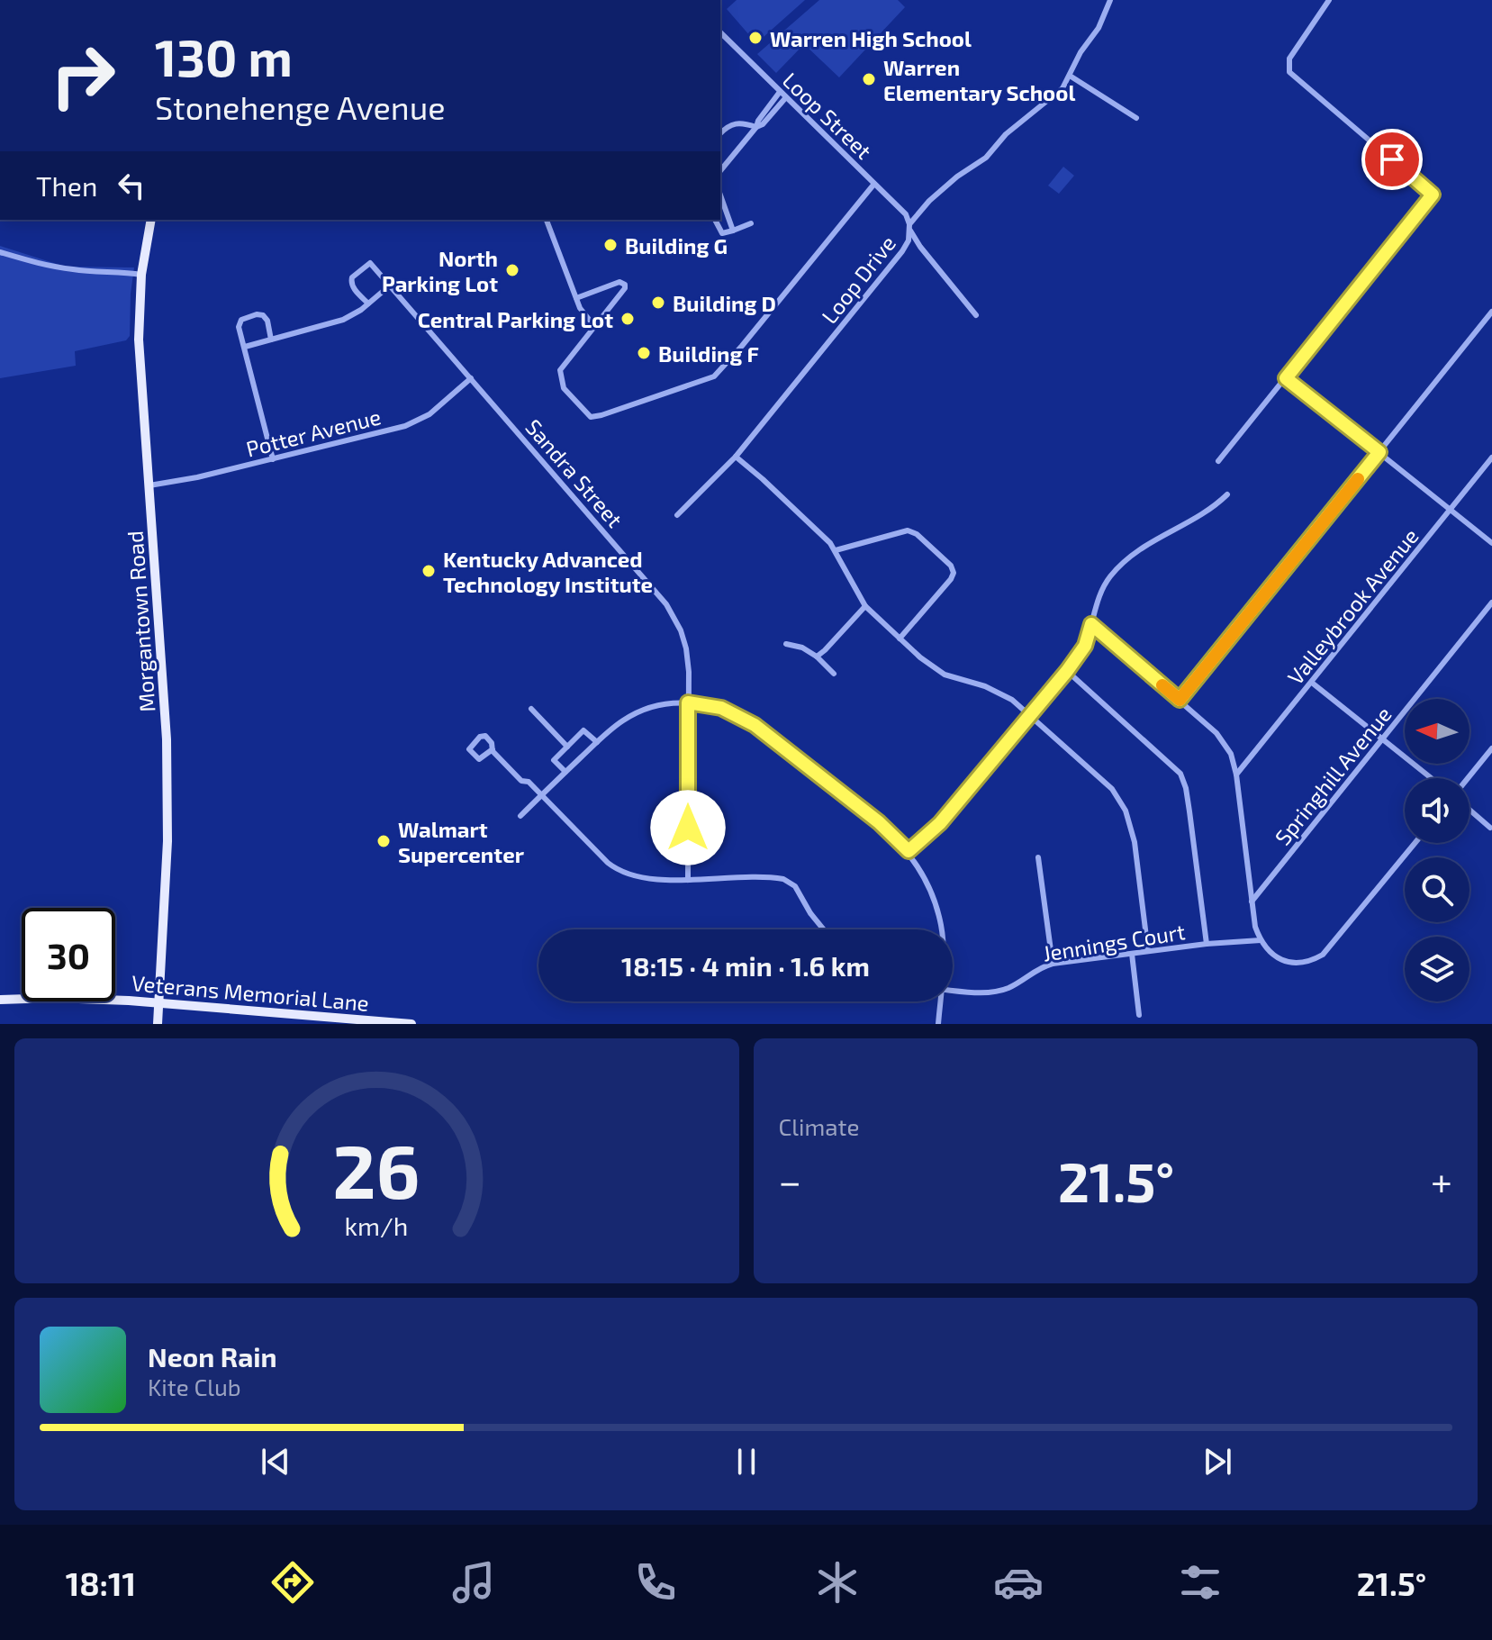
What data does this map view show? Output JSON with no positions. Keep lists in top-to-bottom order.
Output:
{
  "streets": {
    "main road": ["Morgantown Road", "Veterans Memorial Lane"],
    "street": [
      "Loop Street",
      "Loop Drive",
      "Potter Avenue",
      "Sandra Street",
      "Valleybrook Avenue",
      "Springhill Avenue",
      "Jennings Court"
    ]
  },
  "crossings": [
    ["Loop Street", "Loop Drive"],
    ["Potter Avenue", "Sandra Street"],
    ["Potter Avenue", "Morgantown Road"],
    ["Morgantown Road", "Veterans Memorial Lane"]
  ],
  "places": [
    "Warren High School",
    "Warren Elementary School",
    "Building G",
    "North Parking Lot",
    "Building D",
    "Central Parking Lot",
    "Building F",
    "Kentucky Advanced Technology Institute",
    "Walmart Supercenter"
  ],
  "north": "left",
  "page": {
    "turn": ["130 m", "Stonehenge Avenue"],
    "then": "Then",
    "limit": "30",
    "trip": "18:15 · 4 min · 1.6 km",
    "tile": "Climate",
    "heat": ["−", "21.5°", "+"],
    "song": ["Neon Rain", "Kite Club"],
    "tabs": ["18:11", "21.5°"],
    "gauge": ["26", "km/h"]
  }
}
